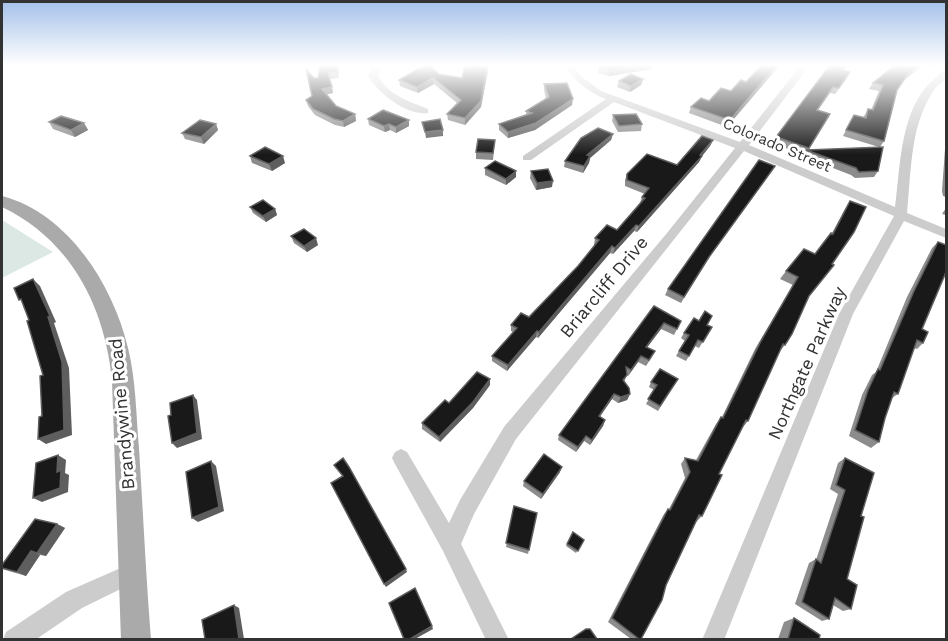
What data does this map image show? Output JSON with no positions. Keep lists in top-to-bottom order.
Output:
{
  "streets": {
    "main road": ["Brandywine Road"],
    "street": ["Colorado Street", "Briarcliff Drive", "Northgate Parkway"]
  },
  "crossings": [
    ["Colorado Street", "Briarcliff Drive"],
    ["Colorado Street", "Northgate Parkway"]
  ]
}
